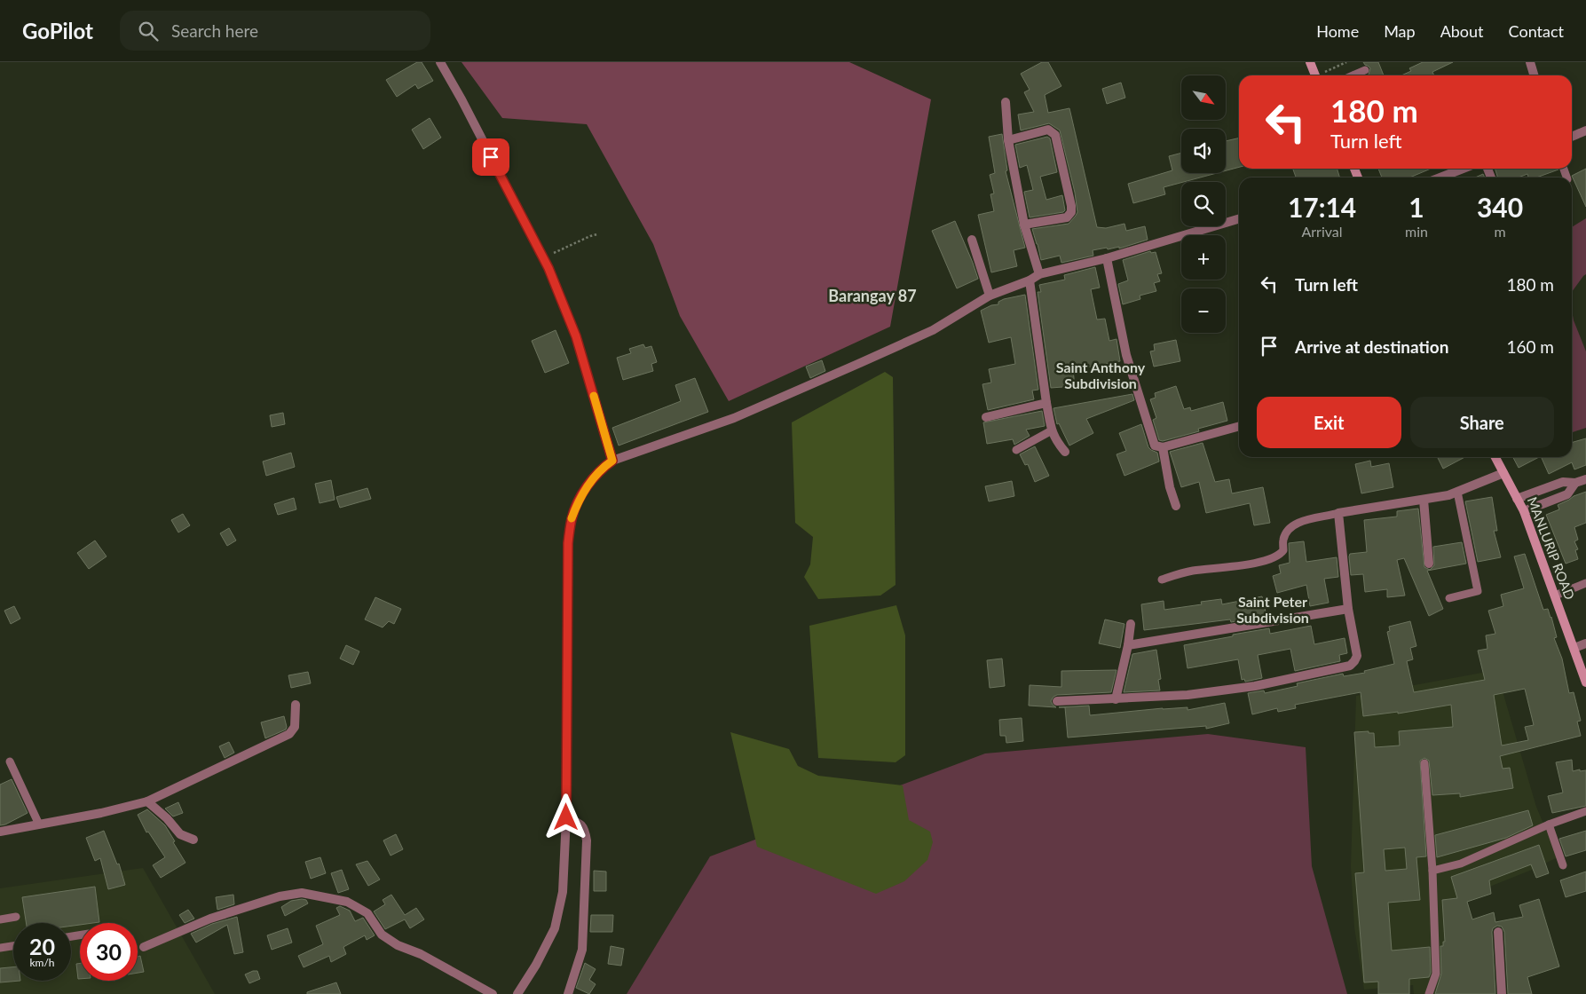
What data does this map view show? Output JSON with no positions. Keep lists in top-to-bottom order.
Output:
{
  "streets": {
    "main road": ["MANLURIP ROAD"]
  },
  "districts": ["Barangay 87", "Saint Anthony Subdivision", "Saint Peter Subdivision"],
  "north": "bottom right",
  "page": {
    "header": "GoPilot",
    "search": "Search here",
    "nav": [
      "Home",
      "Map",
      "About",
      "Contact"
    ],
    "map_buttons": ["+", "−"],
    "turn": ["180 m", "Turn left"],
    "eta": [
      "17:14",
      "Arrival",
      "1",
      "min",
      "340",
      "m"
    ],
    "list": [
      {
        "name": "Turn left",
        "value": "180 m"
      },
      {
        "name": "Arrive at destination",
        "value": "160 m"
      }
    ],
    "buttons": ["Exit", "Share"],
    "speed": "20 km/h",
    "limit": "30"
  }
}
